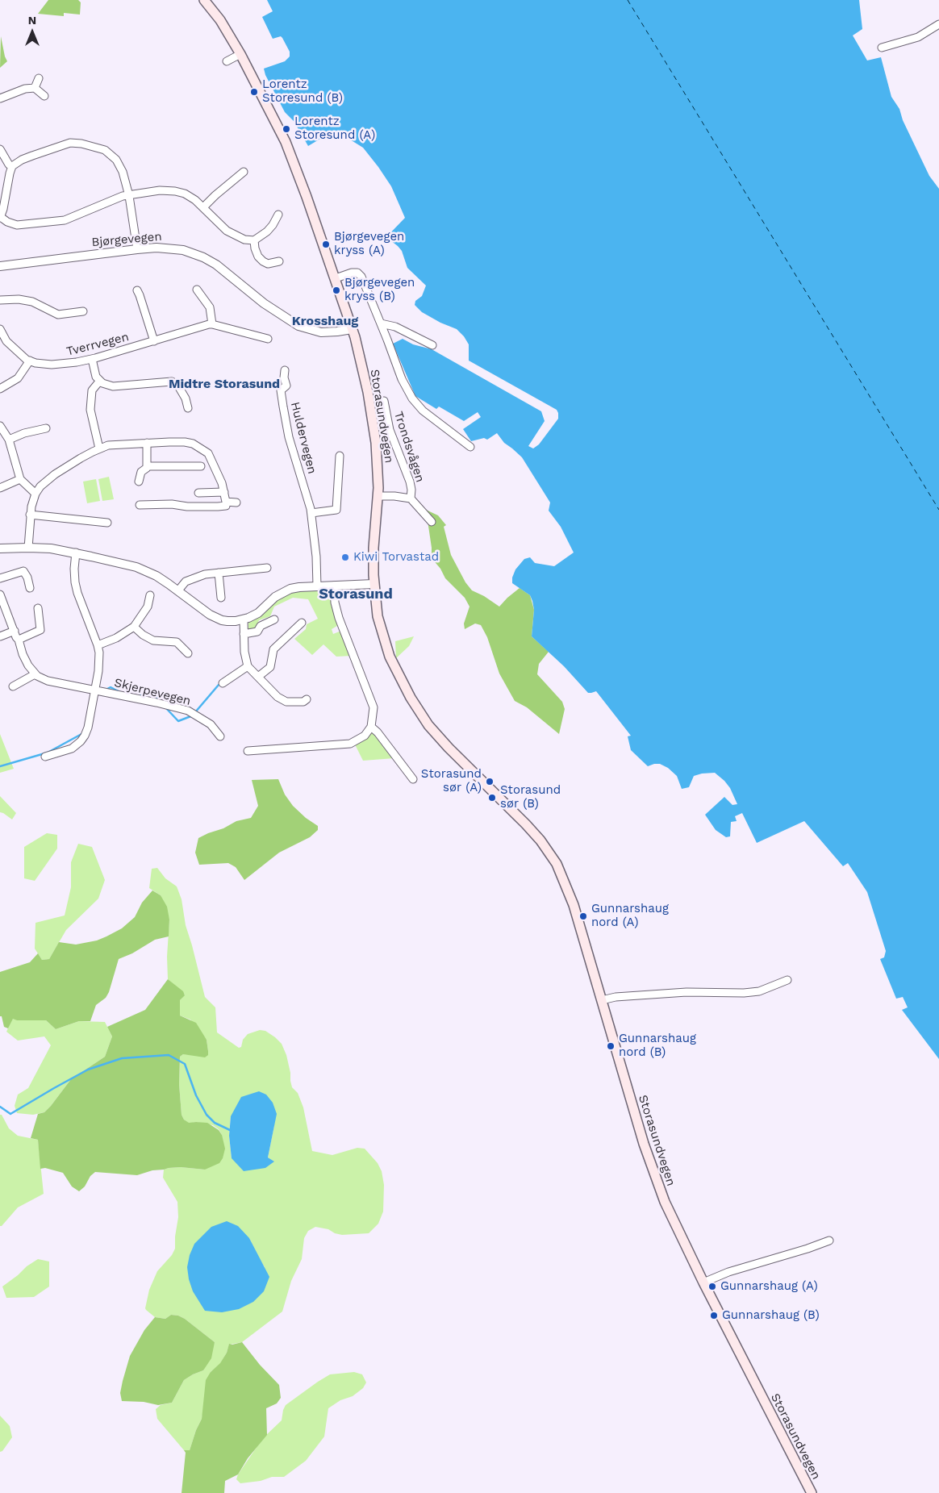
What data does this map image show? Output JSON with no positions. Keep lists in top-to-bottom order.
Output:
{
  "streets": {
    "main road": ["Storasundvegen"],
    "street": [
      "Bjørgevegen",
      "Tverrvegen",
      "Huldervegen",
      "Trondsvågen",
      "Skjerpevegen"
    ]
  },
  "crossings": [
    ["Bjørgevegen", "Storasundvegen"],
    ["Storasundvegen", "Trondsvågen"]
  ],
  "districts": ["Krosshaug", "Midtre Storasund", "Storasund"],
  "places": [
    "Lorentz Storesund (B)",
    "Lorentz Storesund (A)",
    "Bjørgevegen kryss (A)",
    "Bjørgevegen kryss (B)",
    "Kiwi Torvastad",
    "Storasund sør (A)",
    "Storasund sør (B)",
    "Gunnarshaug nord (A)",
    "Gunnarshaug nord (B)",
    "Gunnarshaug (A)",
    "Gunnarshaug (B)"
  ],
  "north": "top"
}
